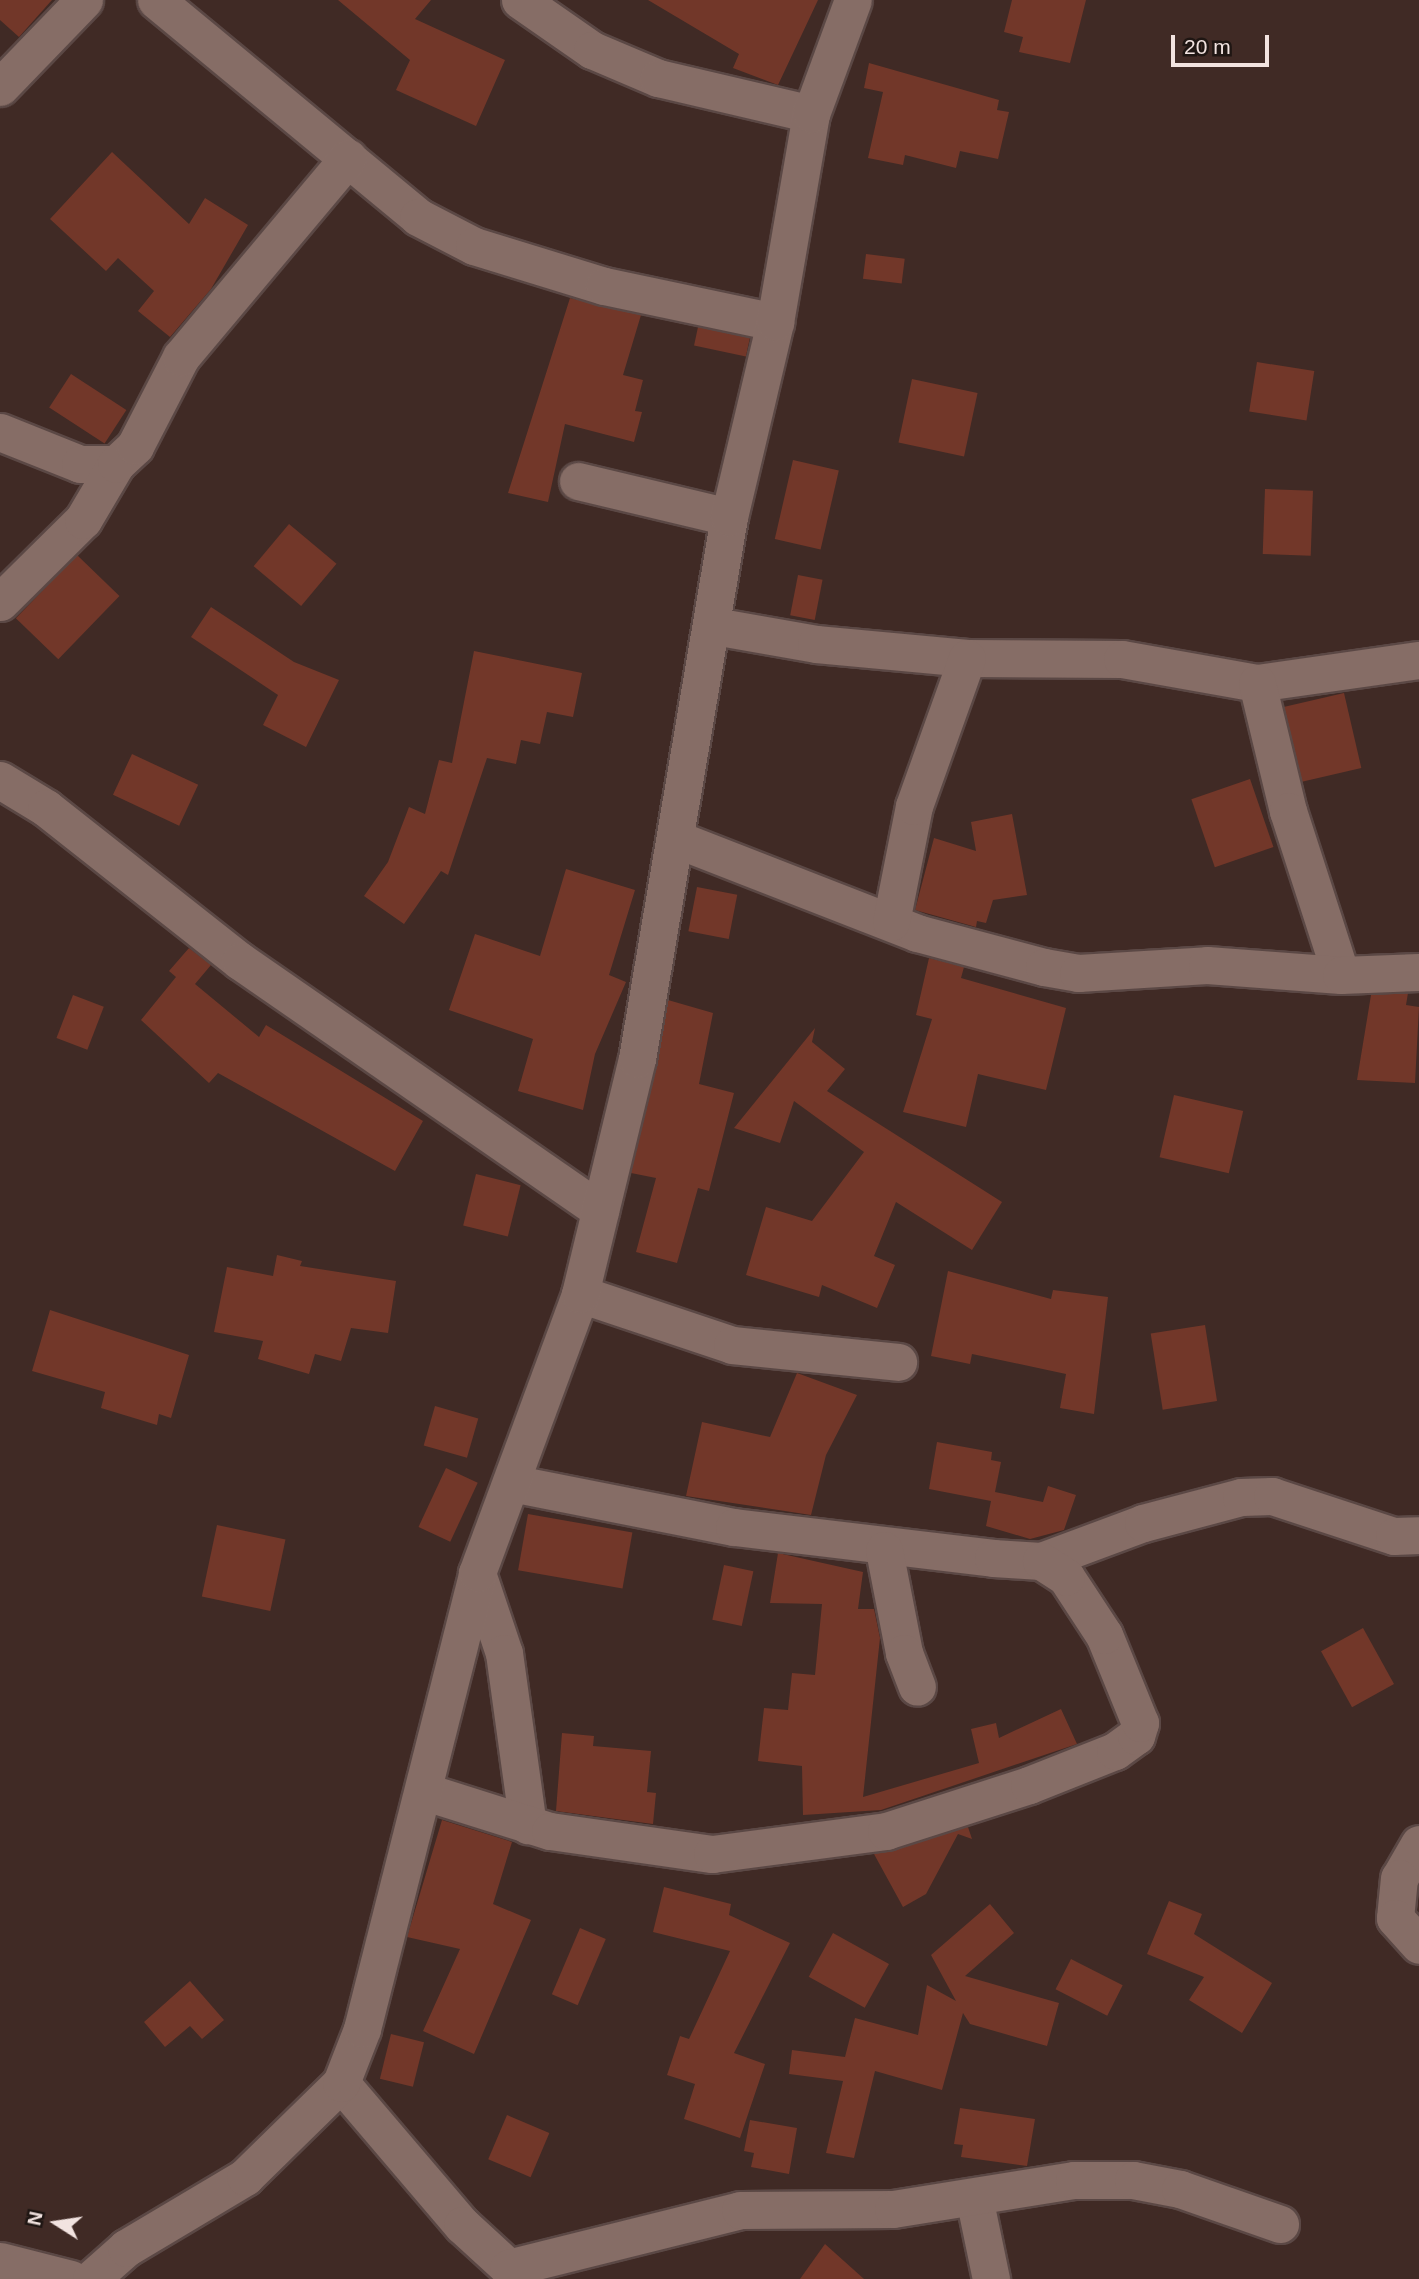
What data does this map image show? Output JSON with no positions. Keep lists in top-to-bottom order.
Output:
{
  "scale_bar": "20 m",
  "north": "left"
}
